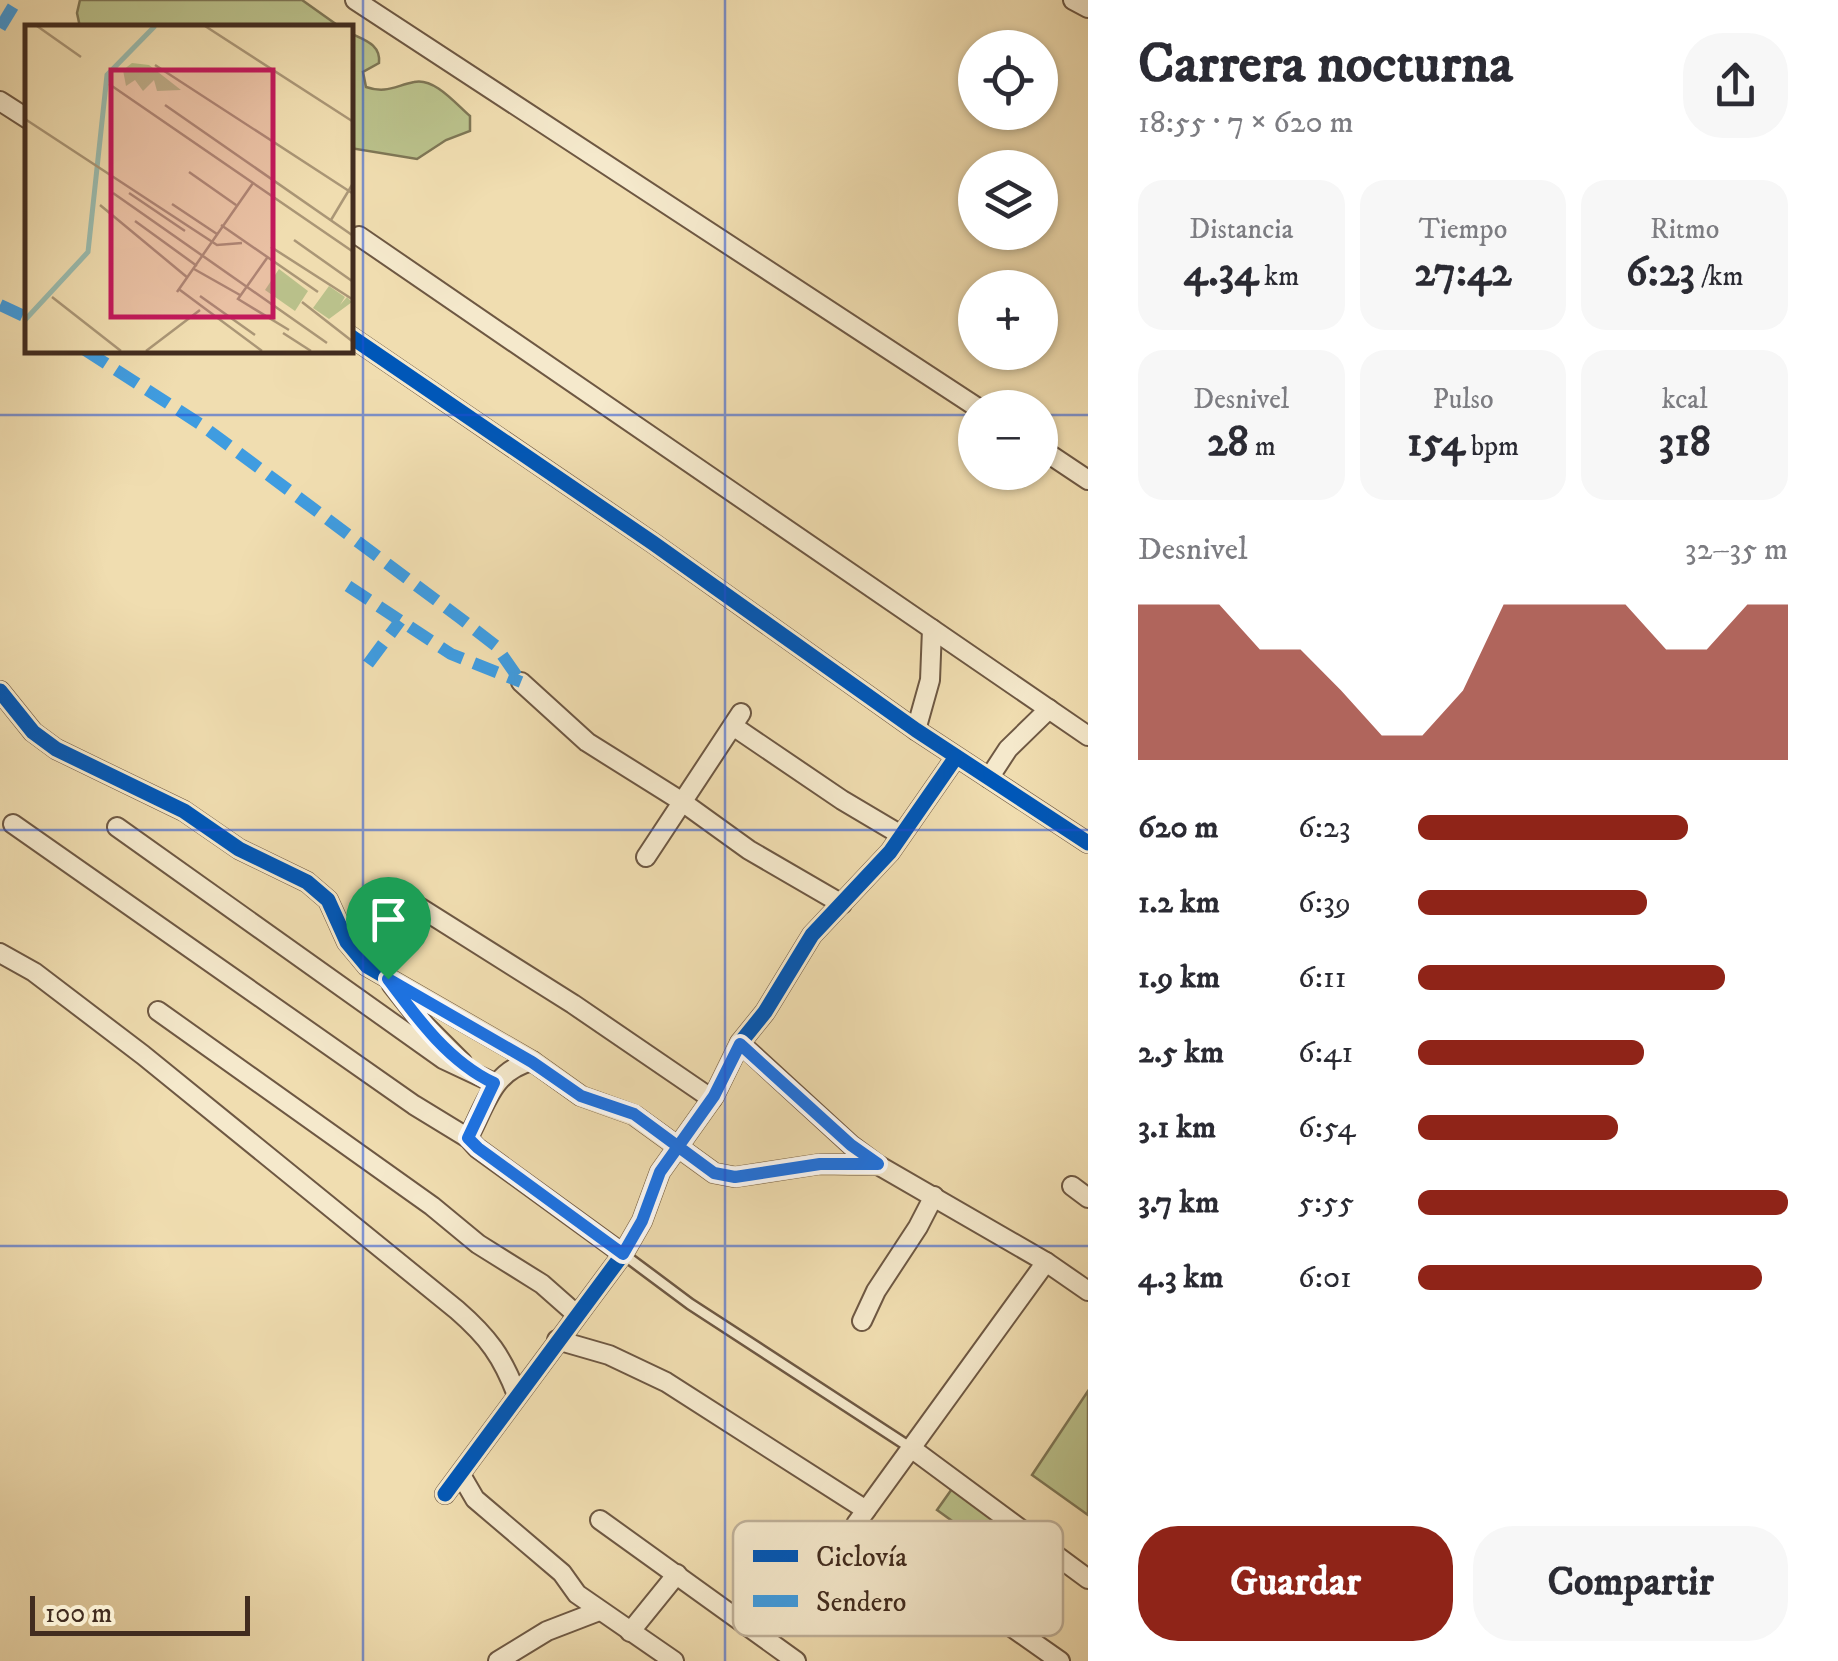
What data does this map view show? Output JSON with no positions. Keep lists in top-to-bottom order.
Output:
{
  "legend": ["Ciclovía", "Sendero"],
  "scale_bar": "100 m",
  "page": {
    "heading": ["Carrera nocturna", "18:55 · 7 × 620 m"],
    "map_buttons": ["+", "−"],
    "stats": [
      ["Distancia", "4.34 km"],
      ["Tiempo", "27:42"],
      ["Ritmo", "6:23 /km"],
      ["Desnivel", "28 m"],
      ["Pulso", "154 bpm"],
      ["kcal", "318"]
    ],
    "chart": ["Desnivel", "32–35 m"],
    "list": [
      {
        "name": "620 m",
        "note": "6:23"
      },
      {
        "name": "1.2 km",
        "note": "6:39"
      },
      {
        "name": "1.9 km",
        "note": "6:11"
      },
      {
        "name": "2.5 km",
        "note": "6:41"
      },
      {
        "name": "3.1 km",
        "note": "6:54"
      },
      {
        "name": "3.7 km",
        "note": "5:55"
      },
      {
        "name": "4.3 km",
        "note": "6:01"
      }
    ],
    "buttons": ["Guardar", "Compartir"],
    "scale": "100 m"
  }
}
